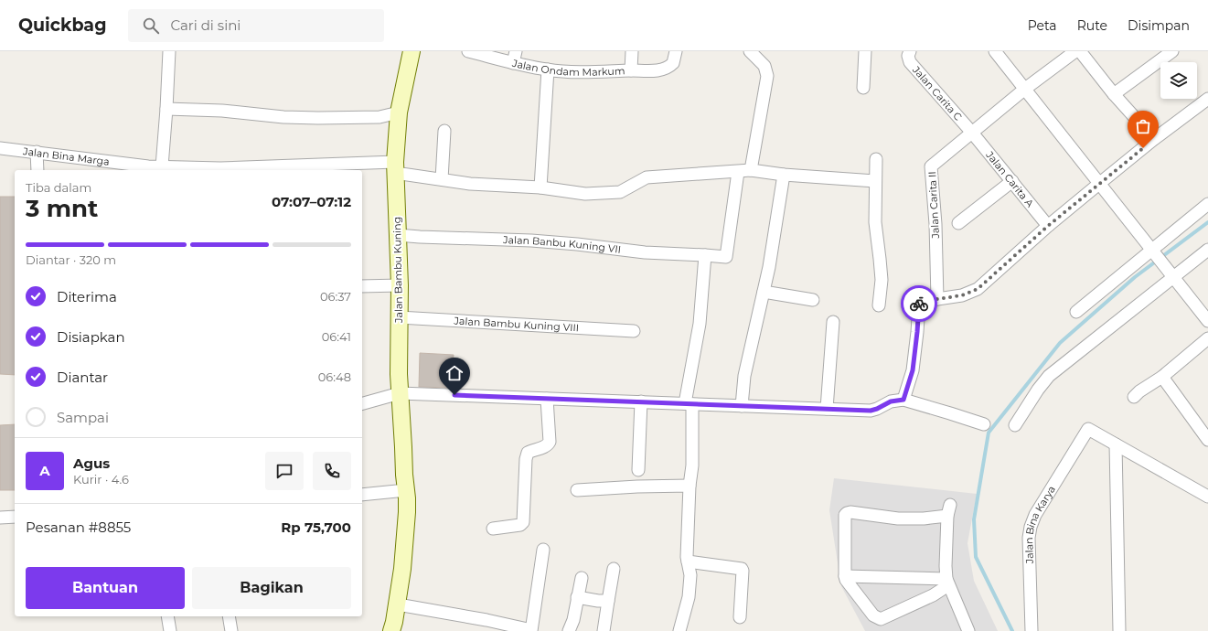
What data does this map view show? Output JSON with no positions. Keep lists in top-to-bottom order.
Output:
{
  "streets": {
    "street": [
      "Jalan Ondam Markum",
      "Jalan Carita C",
      "Jalan Bina Marga",
      "Jalan Carita A",
      "Jalan Carita II",
      "Jalan Banbu Kuning VII",
      "Jalan Bambu Kuning",
      "Jalan Bambu Kuning VIII",
      "Jalan Bina Karya"
    ]
  },
  "crossings": [
    ["Jalan Carita C", "Jalan Carita A"],
    ["Jalan Carita C", "Jalan Carita II"],
    ["Jalan Bina Marga", "Jalan Banbu Kuning VII"],
    ["Jalan Bina Marga", "Jalan Bambu Kuning"],
    ["Jalan Carita A", "Jalan Carita II"],
    ["Jalan Banbu Kuning VII", "Jalan Bambu Kuning"],
    ["Jalan Bambu Kuning", "Jalan Bambu Kuning VIII"]
  ],
  "page": {
    "header": "Quickbag",
    "search": "Cari di sini",
    "nav": ["Peta", "Rute", "Disimpan"],
    "heading": ["3 mnt", "Tiba dalam", "07:07–07:12"],
    "panel": [
      "Agus",
      "Kurir · 4.6",
      "Pesanan #8855",
      "Rp 75,700"
    ],
    "bar": "Diantar · 320 m",
    "list": [
      ["Diterima", "06:37"],
      ["Disiapkan", "06:41"],
      ["Diantar", "06:48"],
      "Sampai"
    ],
    "round": "A",
    "buttons": ["Bantuan", "Bagikan"]
  }
}
